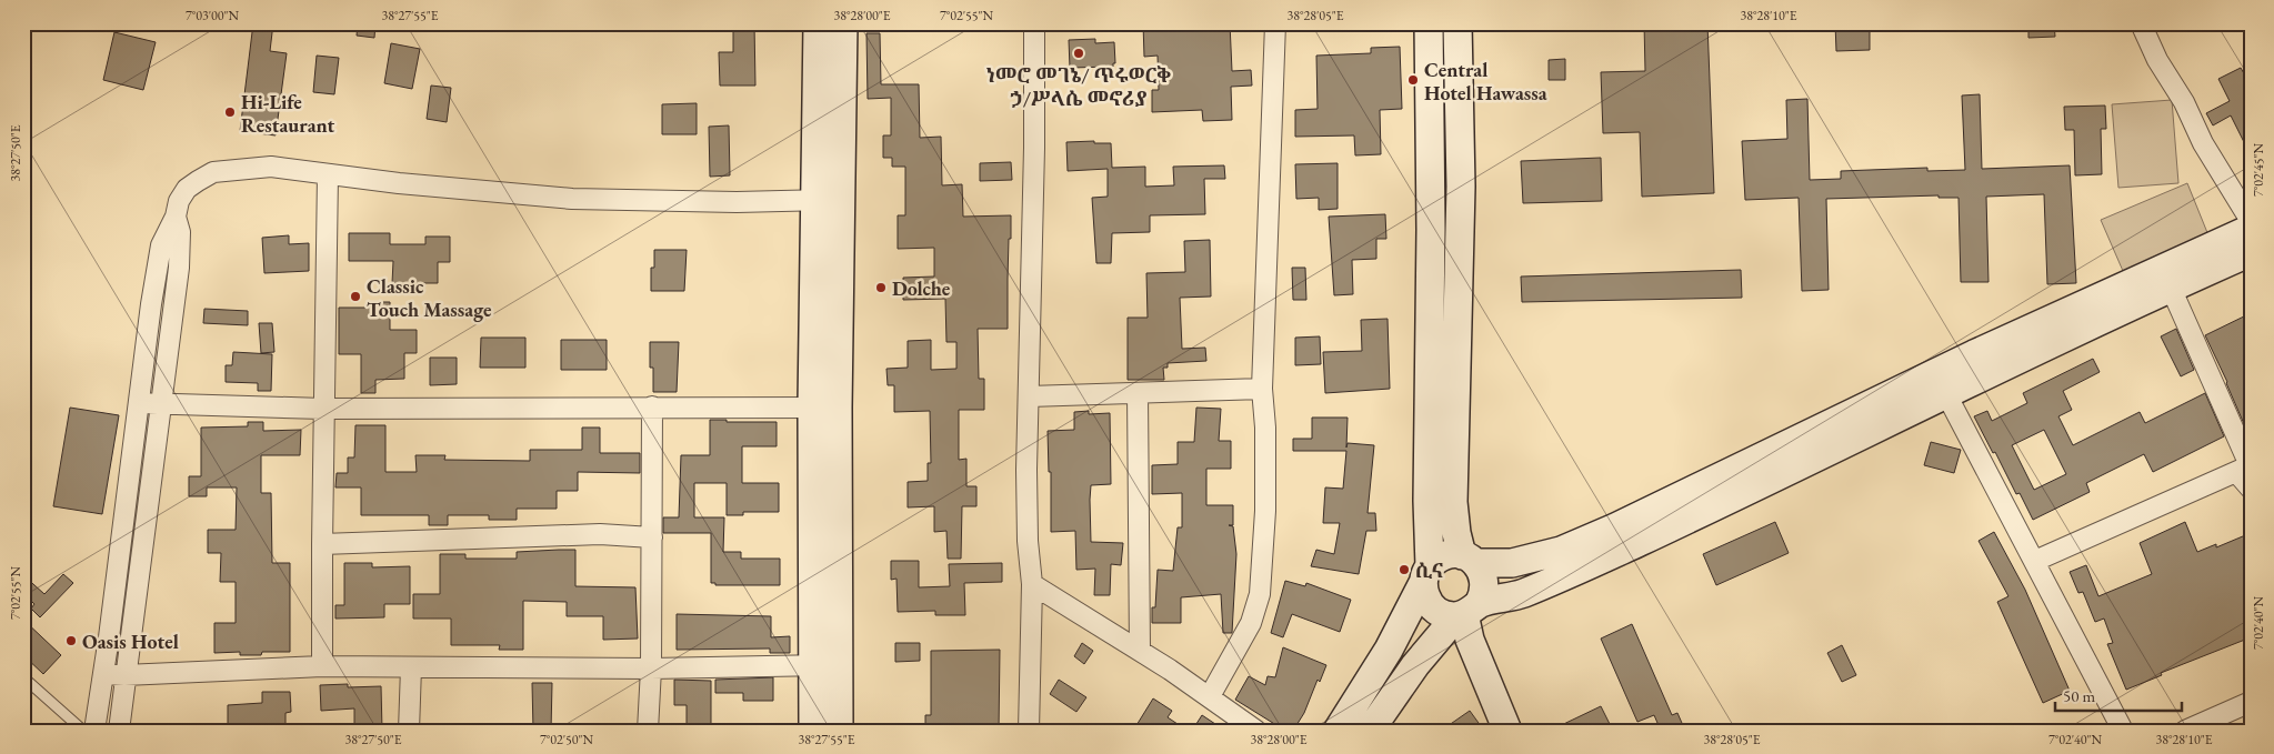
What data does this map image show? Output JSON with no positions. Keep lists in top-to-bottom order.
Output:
{
  "places": [
    "ነመሮ መገኔ/ ጥሩወርቅ ኃ/ሥላሴ መኖሪያ",
    "Central Hotel Hawassa",
    "Hi-Life Restaurant",
    "Dolche",
    "Classic Touch Massage",
    "ሲና",
    "Oasis Hotel"
  ],
  "scale_bar": "50 m",
  "coordinates": [
    "7°03'00\"N",
    "38°27'55\"E",
    "38°28'00\"E",
    "7°02'55\"N",
    "38°28'05\"E",
    "38°28'10\"E",
    "38°27'50\"E",
    "7°02'45\"N",
    "7°02'40\"N",
    "7°02'50\"N"
  ]
}
